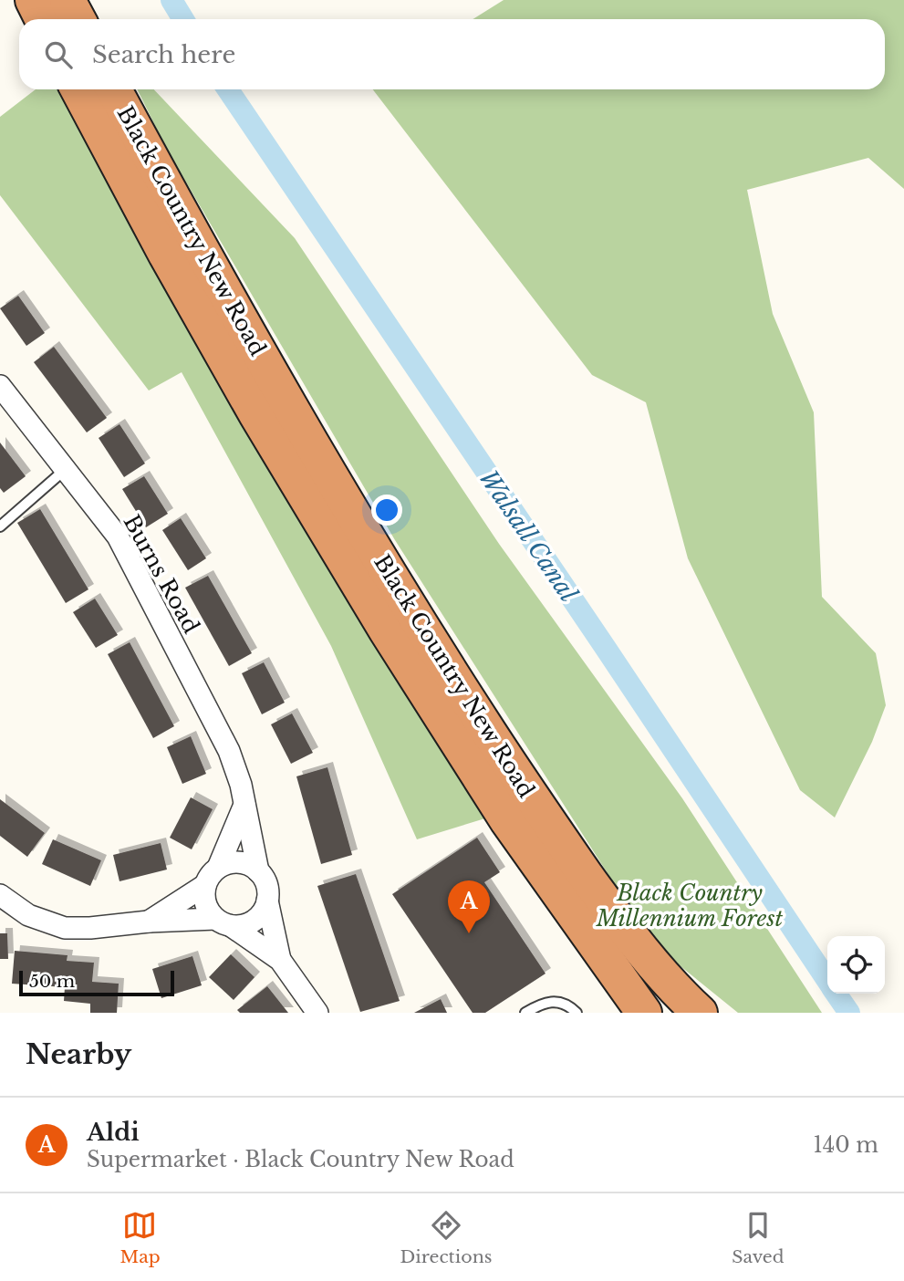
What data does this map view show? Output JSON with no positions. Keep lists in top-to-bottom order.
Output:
{
  "streets": {
    "highway": ["Black Country New Road"],
    "street": ["Burns Road"]
  },
  "water": ["Walsall Canal"],
  "parks": ["Black Country Millennium Forest"],
  "scale_bar": "50 m",
  "page": {
    "search": "Search here",
    "pins": "A",
    "scale": "50 m",
    "heading": "Nearby",
    "list": [
      {
        "mark": "A",
        "name": "Aldi",
        "note": "Supermarket · Black Country New Road",
        "value": "140 m"
      }
    ],
    "nav": ["Map", "Directions", "Saved"]
  }
}
